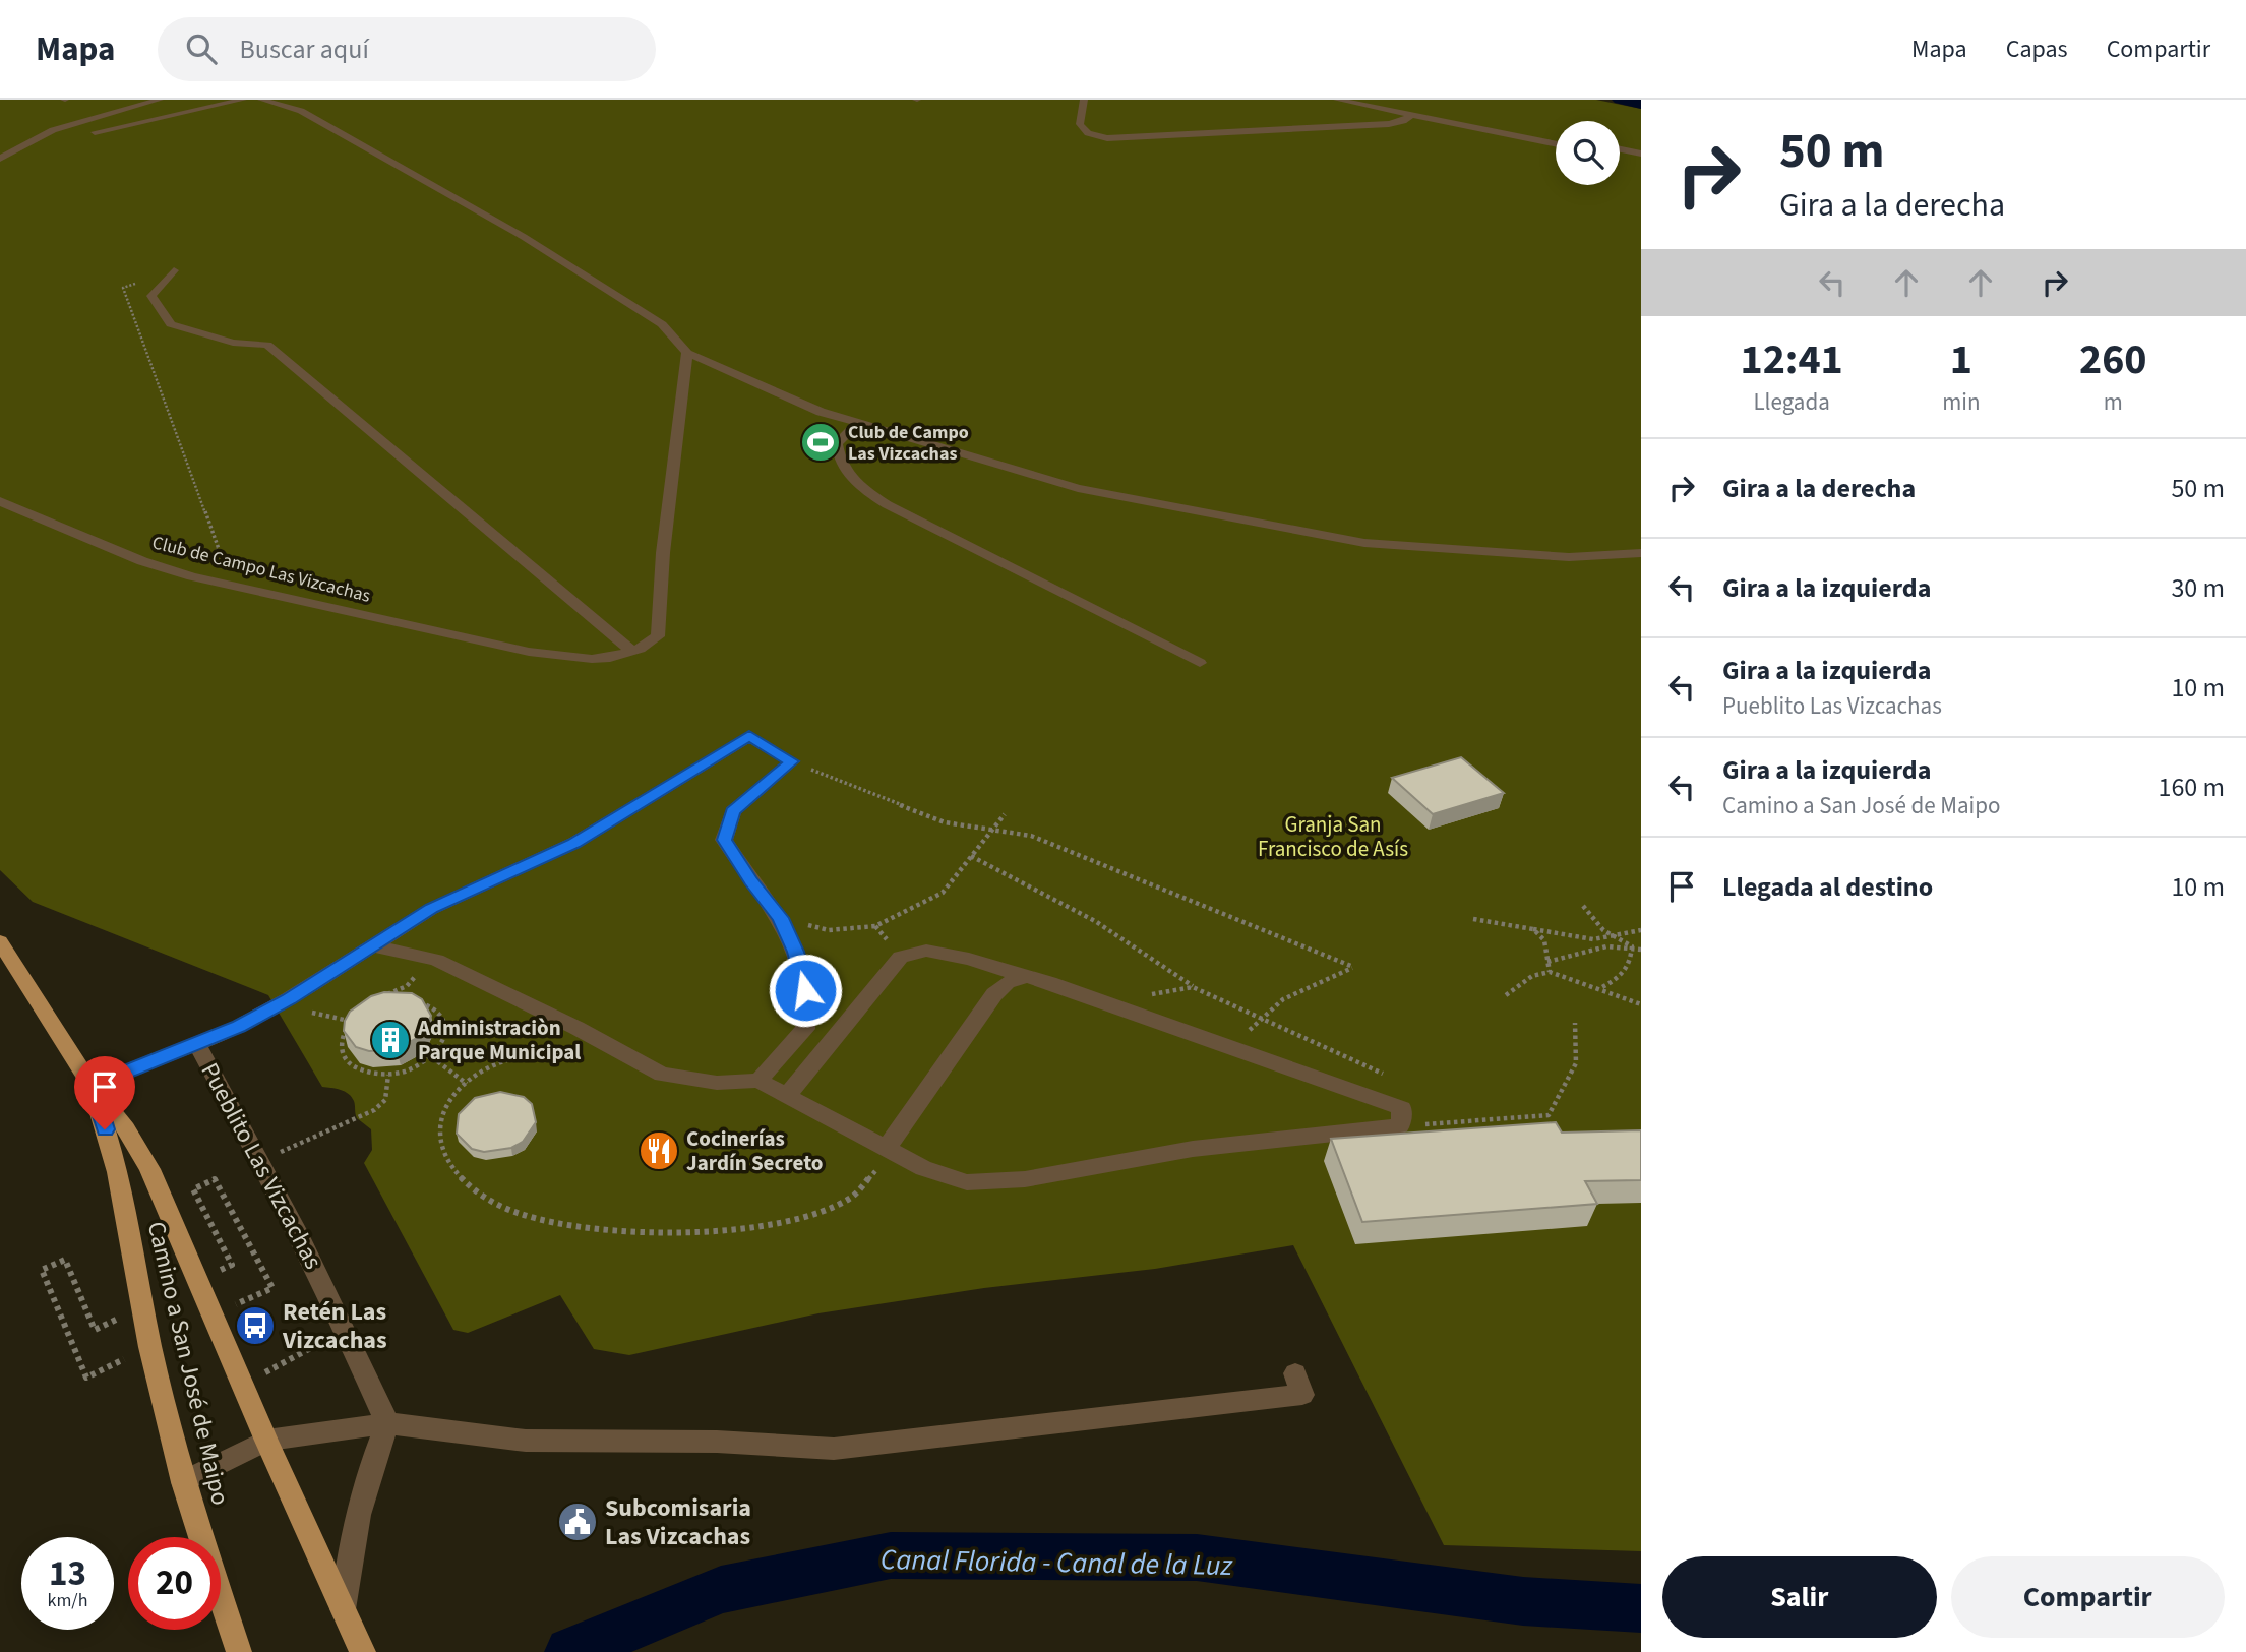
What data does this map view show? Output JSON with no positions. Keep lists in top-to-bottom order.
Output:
{
  "streets": {
    "main road": ["Camino a San José de Maipo"],
    "lane": ["Club de Campo Las Vizcachas", "Pueblito Las Vizcachas"]
  },
  "crossings": [
    ["Pueblito Las Vizcachas", "Camino a San José de Maipo"]
  ],
  "water": ["Canal Florida - Canal de la Luz"],
  "parks": ["Granja San Francisco de Asís"],
  "places": {
    "sports": ["Club de Campo Las Vizcachas"],
    "building": ["Administraciòn Parque Municipal"],
    "restaurant": ["Cocinerías Jardín Secreto"],
    "bus stop": ["Retén Las Vizcachas"],
    "public building": ["Subcomisaria Las Vizcachas"]
  },
  "page": {
    "header": "Mapa",
    "search": "Buscar aquí",
    "nav": ["Mapa", "Capas", "Compartir"],
    "turn": ["50 m", "Gira a la derecha"],
    "eta": [
      "12:41",
      "Llegada",
      "1",
      "min",
      "260",
      "m"
    ],
    "list": [
      {
        "name": "Gira a la derecha",
        "value": "50 m"
      },
      {
        "name": "Gira a la izquierda",
        "value": "30 m"
      },
      {
        "name": "Gira a la izquierda",
        "note": "Pueblito Las Vizcachas",
        "value": "10 m"
      },
      {
        "name": "Gira a la izquierda",
        "note": "Camino a San José de Maipo",
        "value": "160 m"
      },
      {
        "name": "Llegada al destino",
        "value": "10 m"
      }
    ],
    "speed": "13 km/h",
    "limit": "20",
    "buttons": ["Salir", "Compartir"]
  }
}
